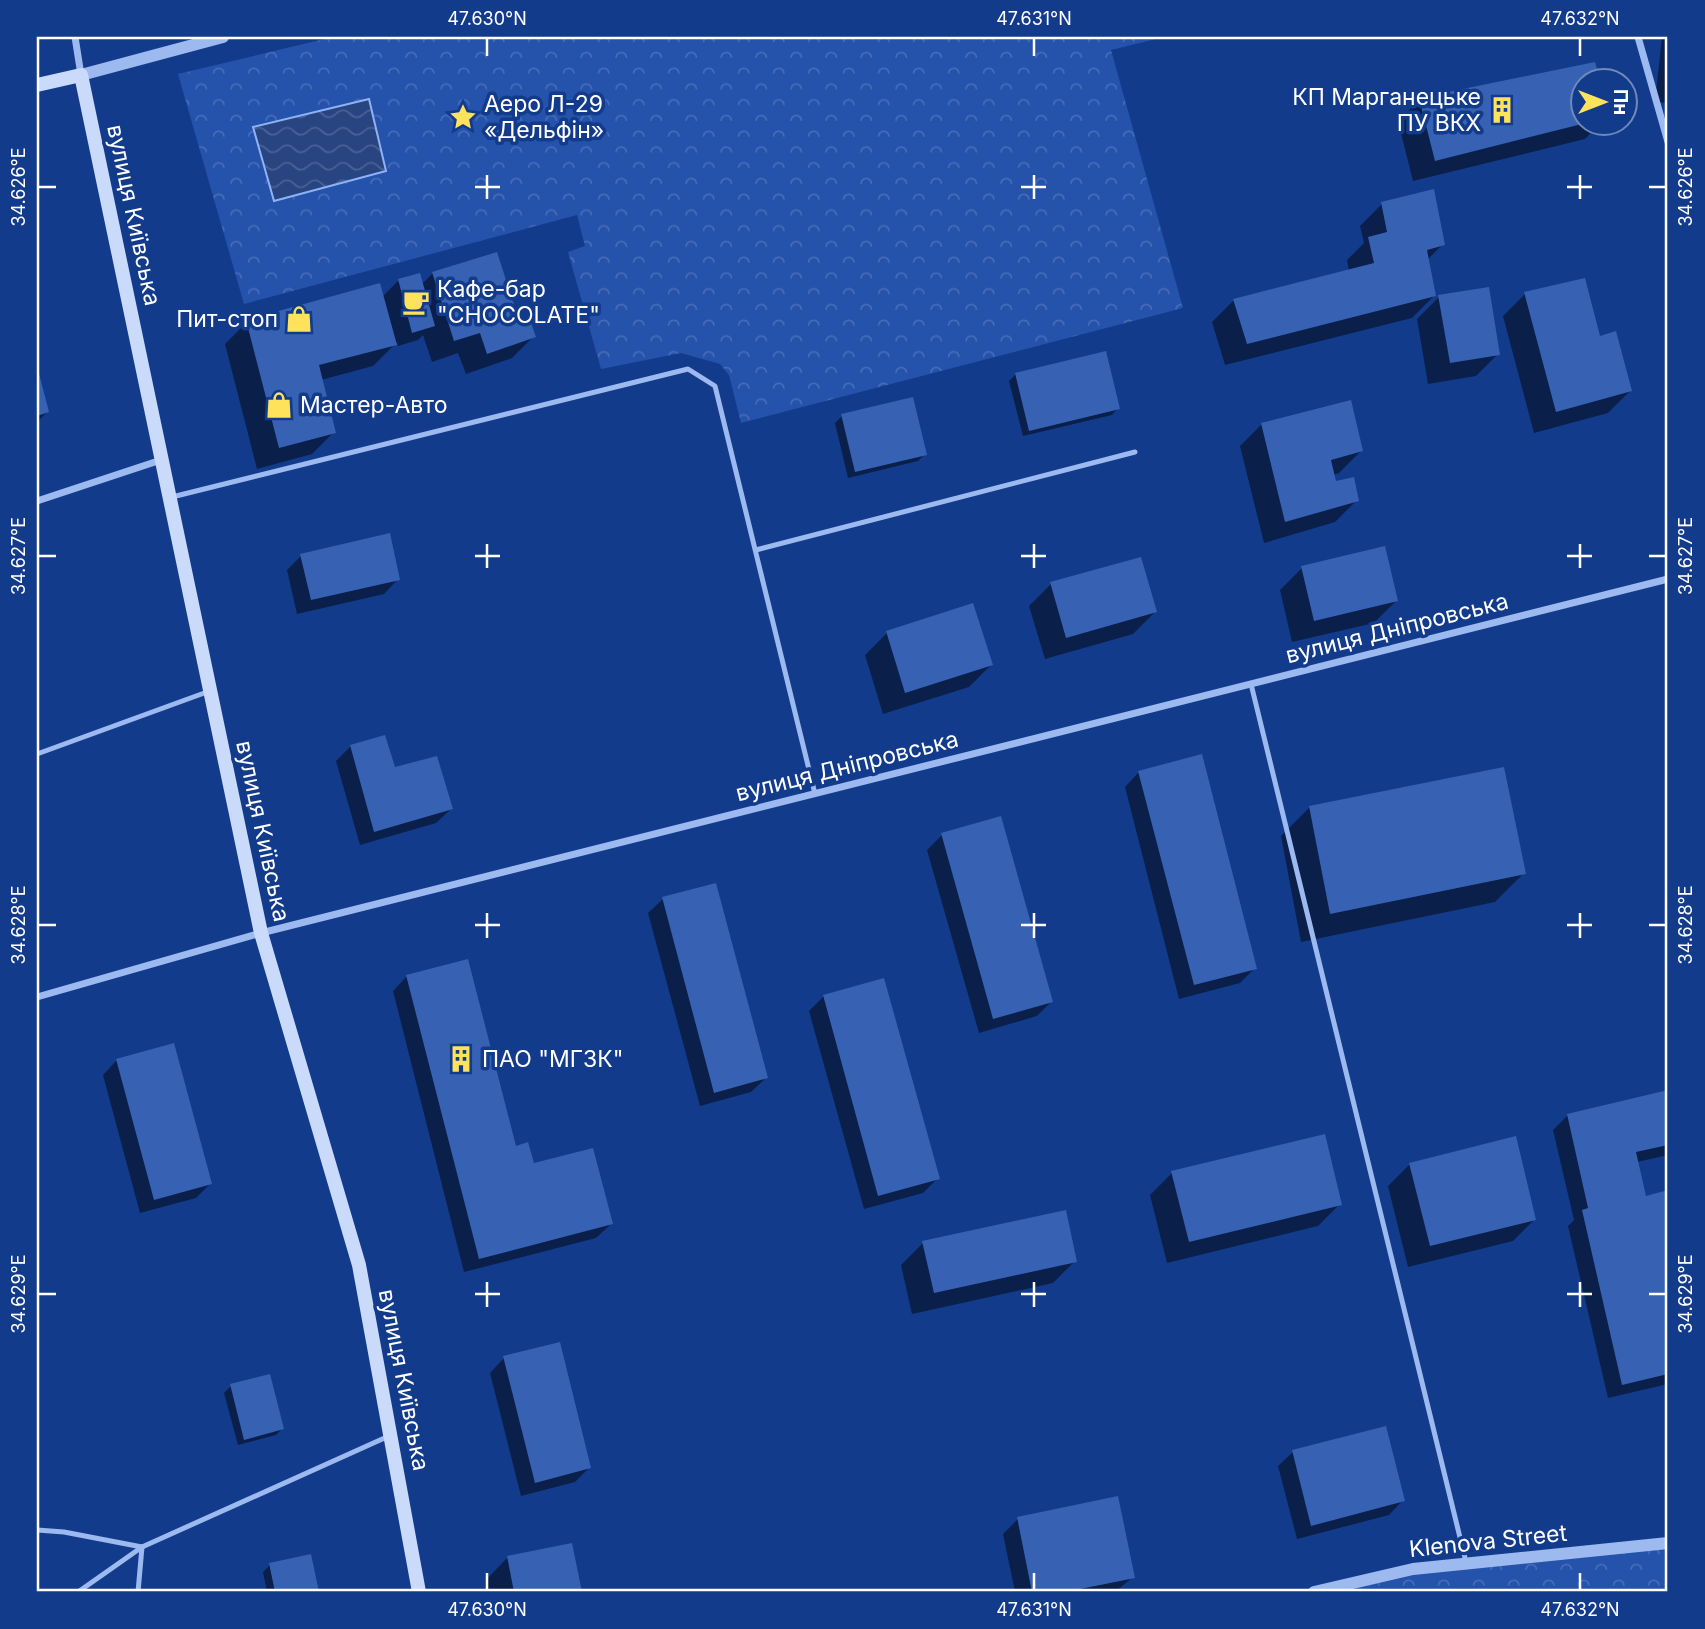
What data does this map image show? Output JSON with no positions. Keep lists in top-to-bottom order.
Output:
{
  "streets": {
    "main road": ["вулиця Київська"],
    "street": ["вулиця Дніпровська", "Klenova Street"]
  },
  "crossings": [
    ["вулиця Київська", "вулиця Дніпровська"]
  ],
  "places": {
    "building": ["КП Марганецьке ПУ ВКХ", "ПАО \"МГЗК\""],
    "place": ["Аеро Л-29 «Дельфін»"],
    "cafe": ["Кафе-бар \"CHOCOLATE\""],
    "shop": ["Пит-стоп", "Мастер-Авто"]
  },
  "north": "right",
  "coordinates": [
    "47.630°N",
    "47.631°N",
    "47.632°N",
    "34.626°E",
    "34.627°E",
    "34.628°E",
    "34.629°E"
  ]
}
